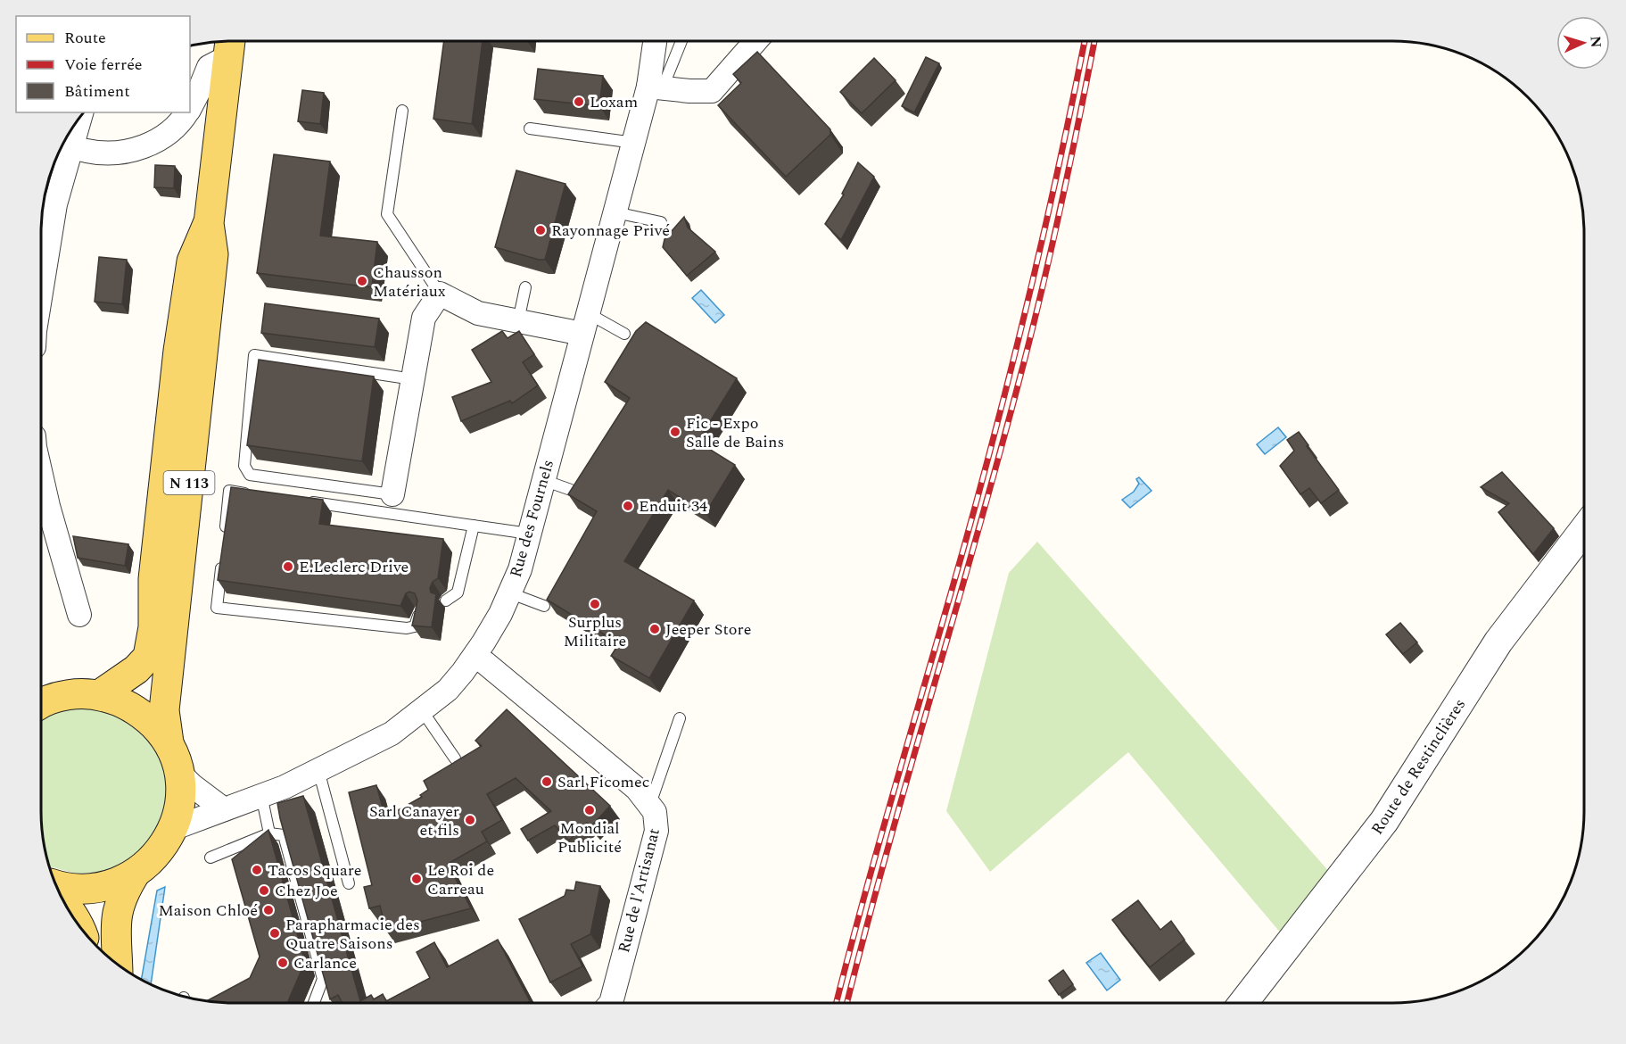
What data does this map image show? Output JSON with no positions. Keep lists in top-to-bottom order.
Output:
{
  "streets": {
    "main road": ["N 113"],
    "street": ["Rue des Fournels", "Route de Restinclières", "Rue de l'Artisanat"]
  },
  "crossings": [
    ["Rue des Fournels", "Rue de l'Artisanat"]
  ],
  "places": [
    "Loxam",
    "Rayonnage Privé",
    "Chausson Matériaux",
    "Fic - Expo Salle de Bains",
    "Enduit 34",
    "E.Leclerc Drive",
    "Surplus Militaire",
    "Jeeper Store",
    "Sarl Ficomec",
    "Mondial Publicité",
    "Sarl Canayer et fils",
    "Tacos Square",
    "Le Roi de Carreau",
    "Chez Joe",
    "Maison Chloé",
    "Parapharmacie des Quatre Saisons",
    "Carlance"
  ],
  "legend": ["Route", "Voie ferrée", "Bâtiment"],
  "north": "right"
}
